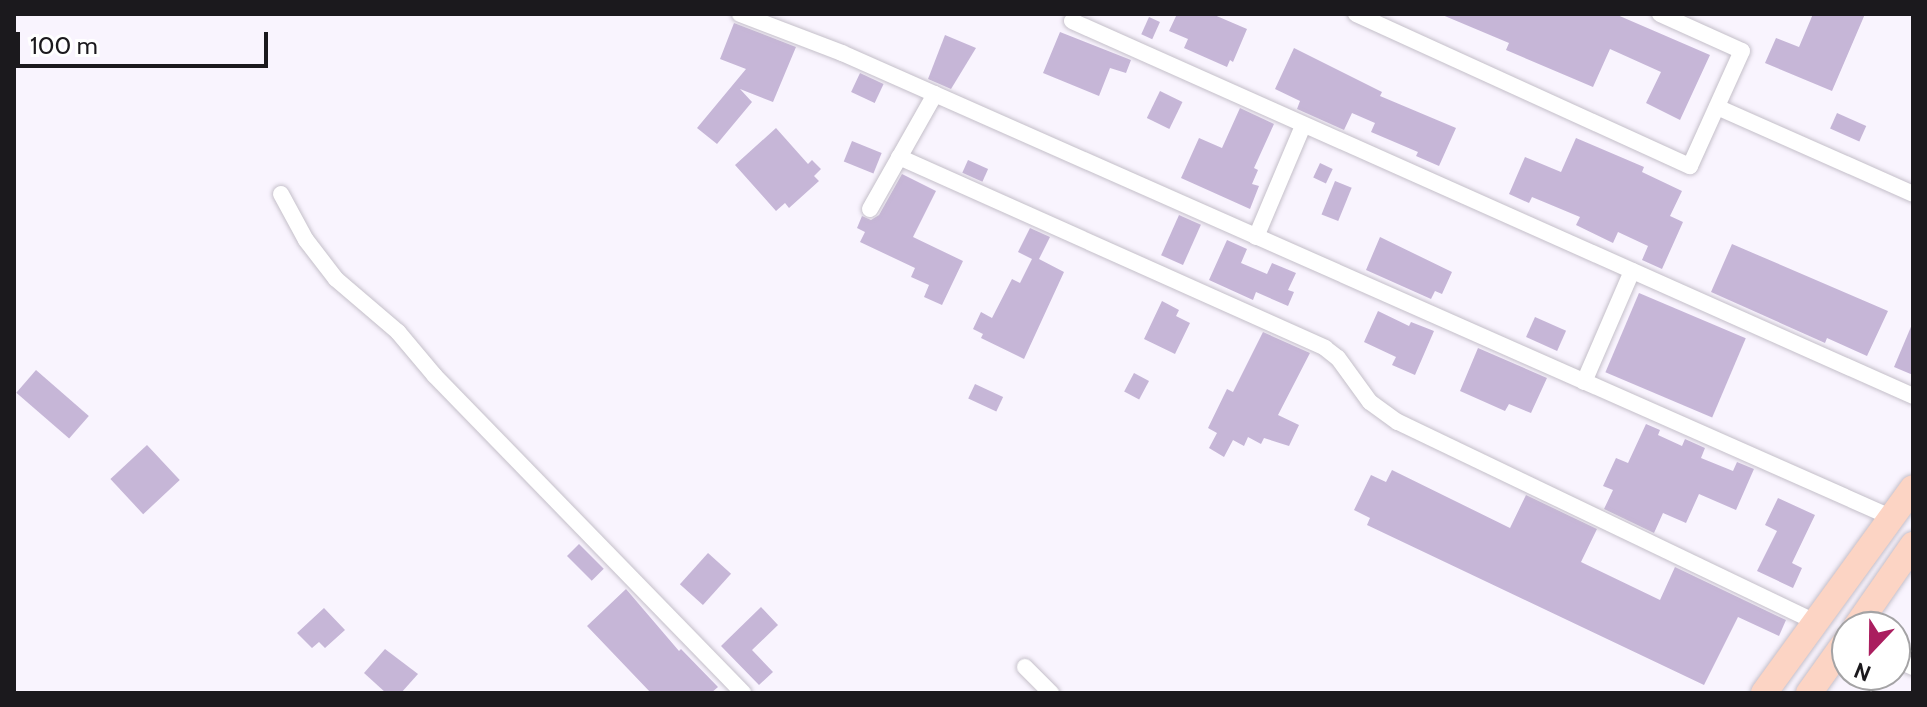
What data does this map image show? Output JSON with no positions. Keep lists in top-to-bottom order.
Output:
{
  "scale_bar": "100 m",
  "north": "bottom"
}
